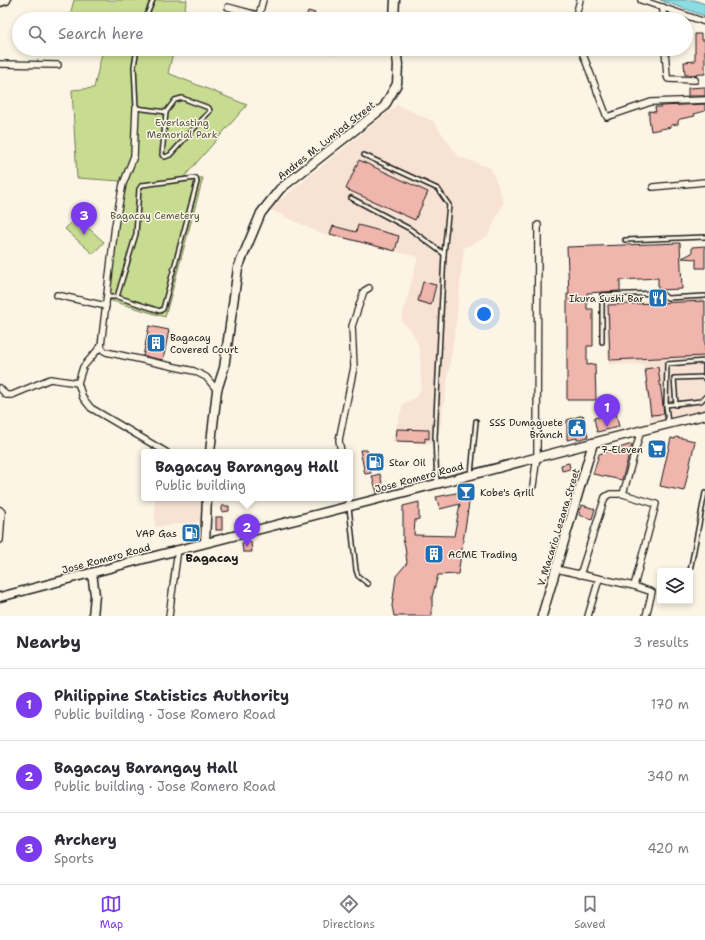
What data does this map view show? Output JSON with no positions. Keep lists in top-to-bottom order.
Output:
{
  "streets": {
    "main road": ["Andres M. Lumjod Street", "Jose Romero Road", "V. Macario Lezana Street"]
  },
  "crossings": [
    ["Jose Romero Road", "V. Macario Lezana Street"]
  ],
  "districts": ["Bagacay"],
  "parks": ["Everlasting Memorial Park", "Bagacay Cemetery"],
  "places": {
    "restaurant": ["Ikura Sushi Bar"],
    "building": ["Bagacay Covered Court", "ACME Trading"],
    "public building": ["SSS Dumaguete Branch"],
    "supermarket": ["7-Eleven"],
    "fuel station": ["Star Oil", "VAP Gas"],
    "bar": ["Kobe's Grill"]
  },
  "page": {
    "search": "Search here",
    "pins": ["3", "1", "2"],
    "popup": ["Bagacay Barangay Hall", "Public building"],
    "heading": ["Nearby", "3 results"],
    "list": [
      {
        "mark": "1",
        "name": "Philippine Statistics Authority",
        "note": "Public building · Jose Romero Road",
        "value": "170 m"
      },
      {
        "mark": "2",
        "name": "Bagacay Barangay Hall",
        "note": "Public building · Jose Romero Road",
        "value": "340 m"
      },
      {
        "mark": "3",
        "name": "Archery",
        "note": "Sports",
        "value": "420 m"
      }
    ],
    "nav": ["Map", "Directions", "Saved"]
  }
}
